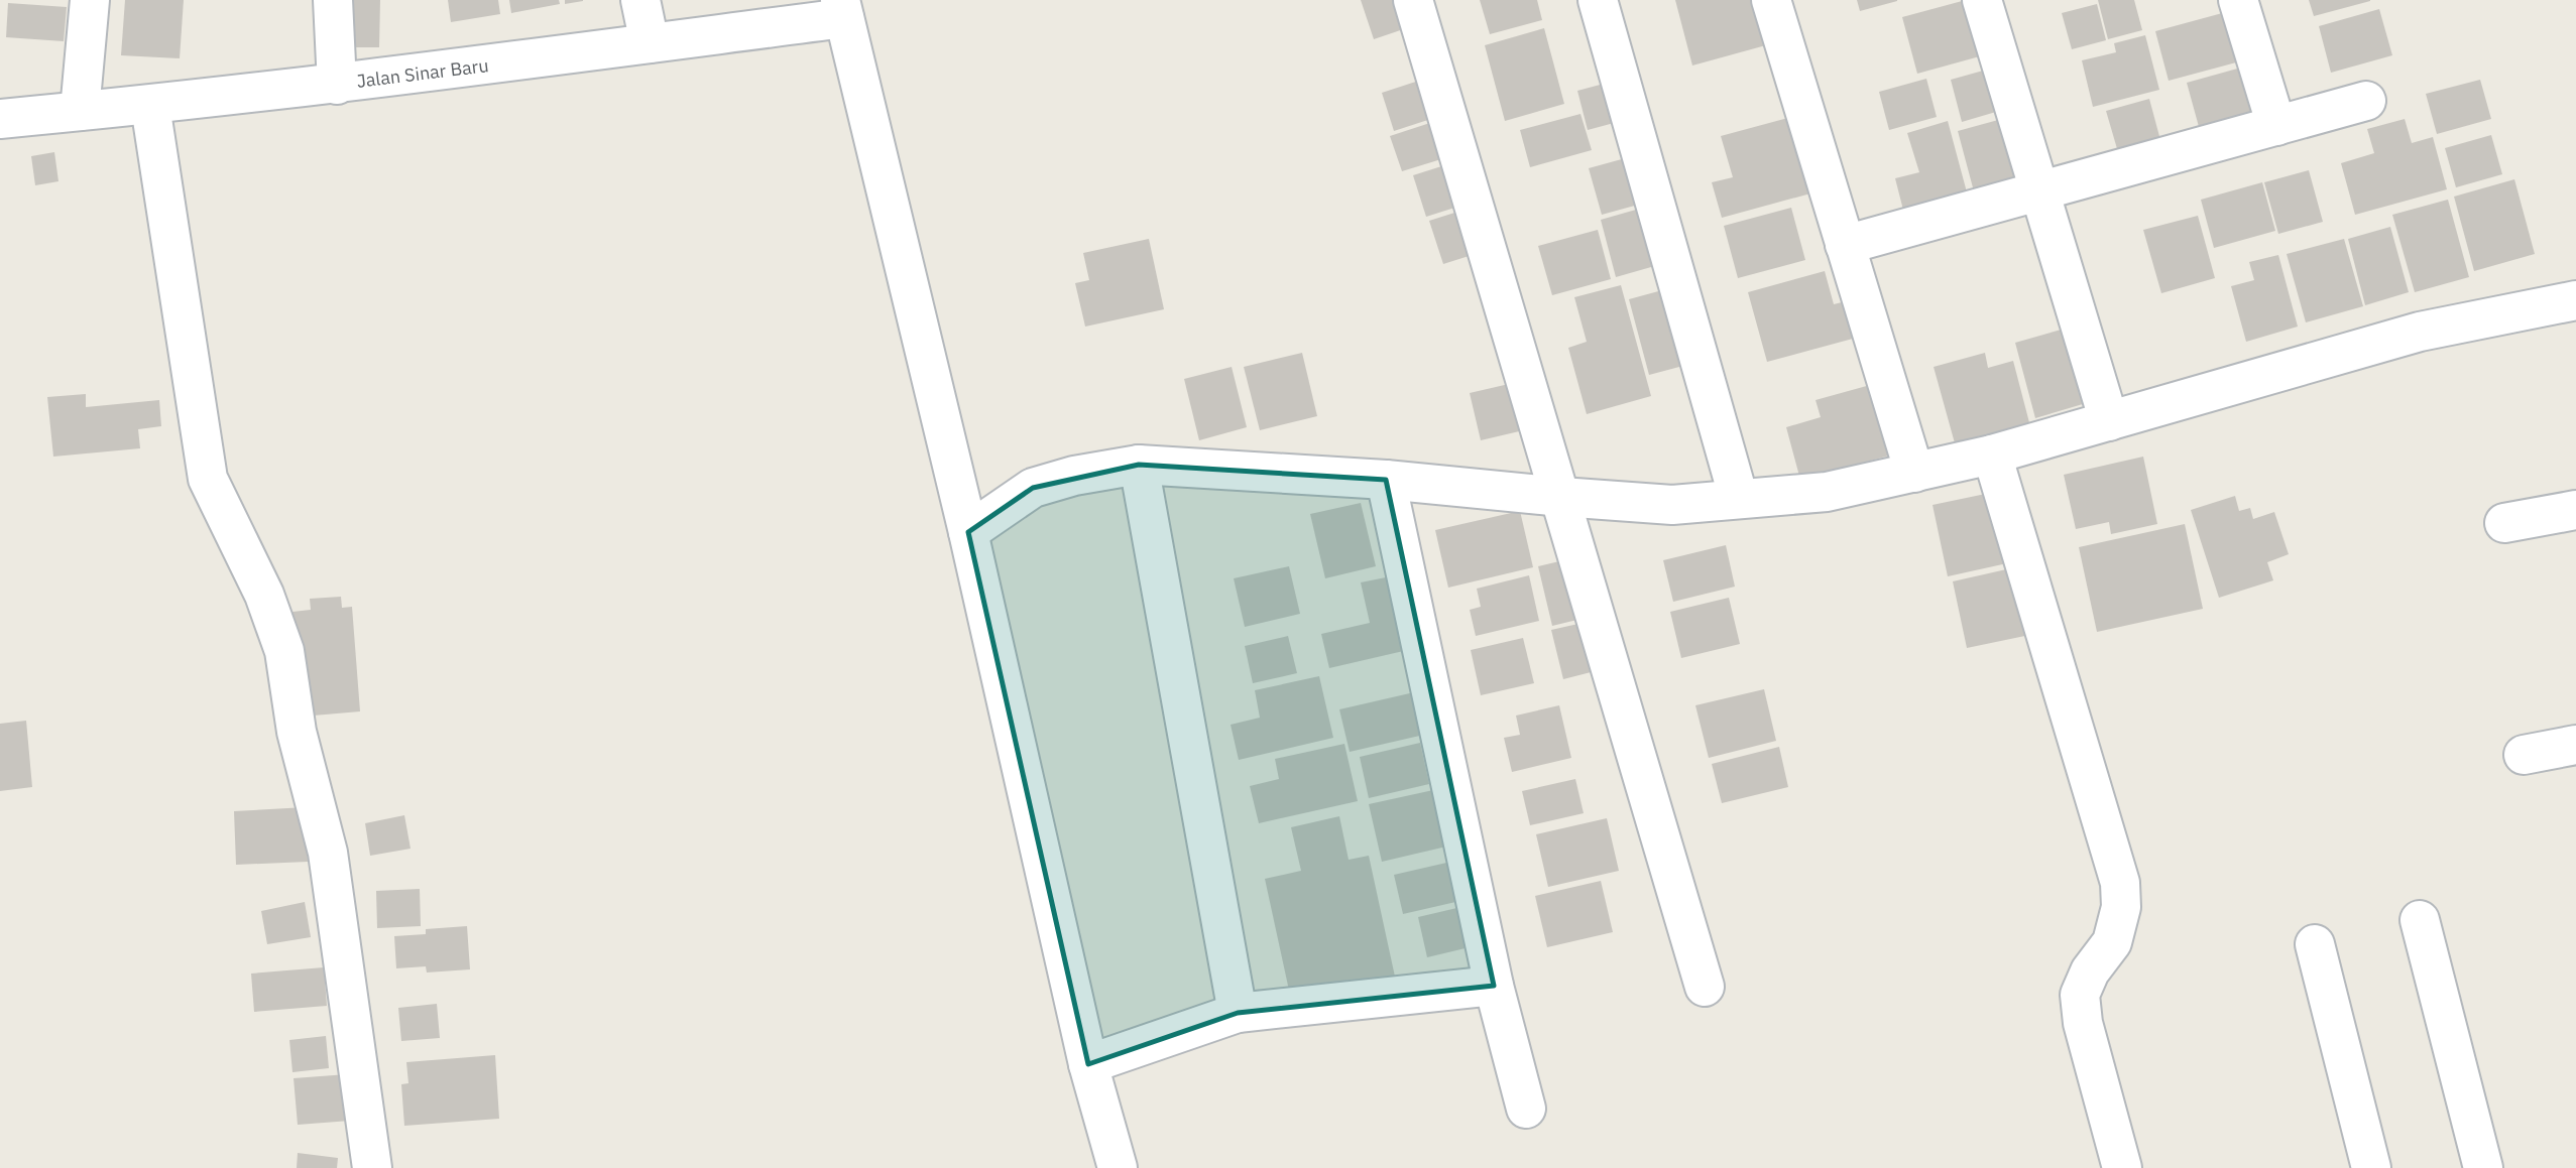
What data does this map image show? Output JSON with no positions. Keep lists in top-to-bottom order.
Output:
{
  "streets": {
    "street": ["Jalan Sinar Baru"]
  }
}
